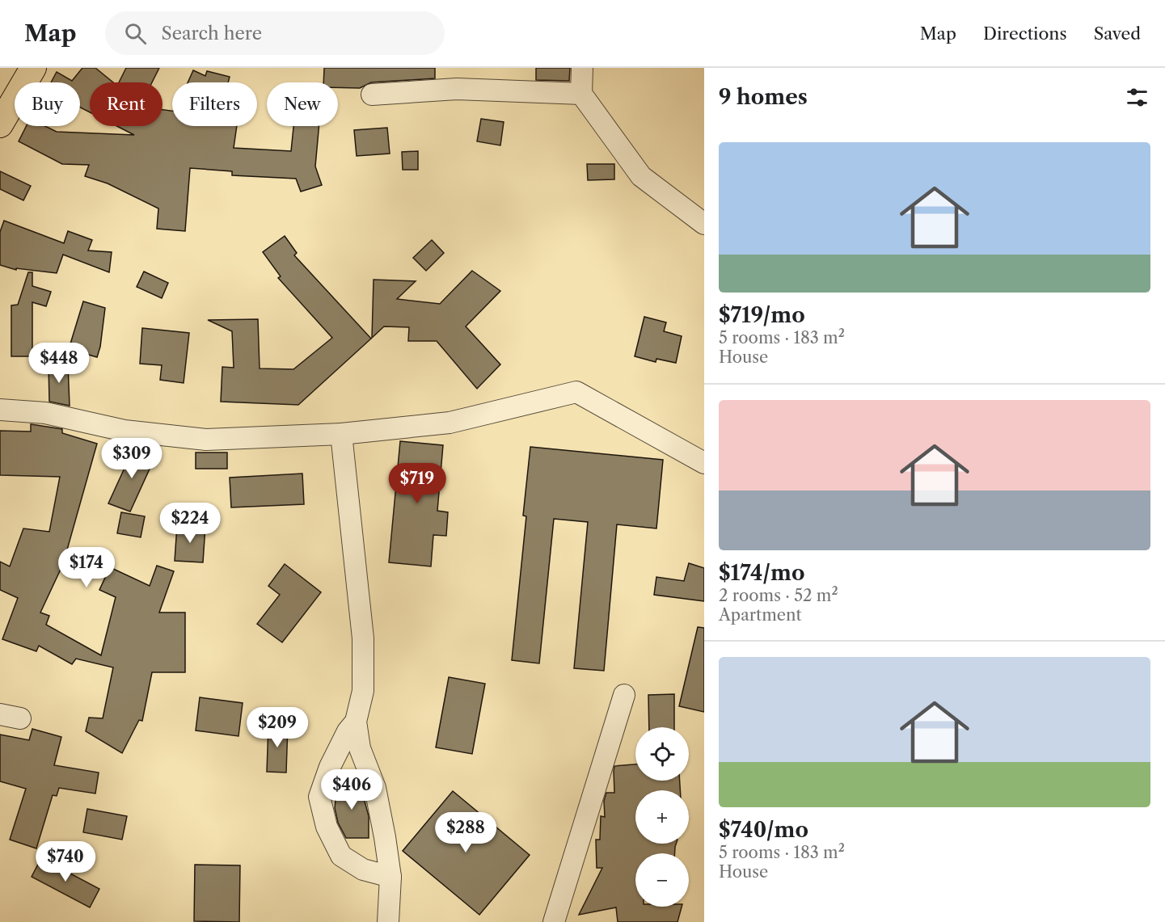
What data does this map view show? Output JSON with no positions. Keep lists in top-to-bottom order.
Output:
{
  "page": {
    "header": "Map",
    "search": "Search here",
    "nav": ["Map", "Directions", "Saved"],
    "heading": "9 homes",
    "chip": [
      "Buy",
      "Rent",
      "Filters",
      "New"
    ],
    "list": [
      {
        "name": "$719/mo",
        "note": "5 rooms · 183 m² · House"
      },
      {
        "name": "$174/mo",
        "note": "2 rooms · 52 m² · Apartment"
      },
      {
        "name": "$740/mo",
        "note": "5 rooms · 183 m² · House"
      }
    ],
    "price": [
      "$448",
      "$309",
      "$719",
      "$224",
      "$174",
      "$209",
      "$406",
      "$288",
      "$740"
    ],
    "map_buttons": ["+", "−"]
  }
}
